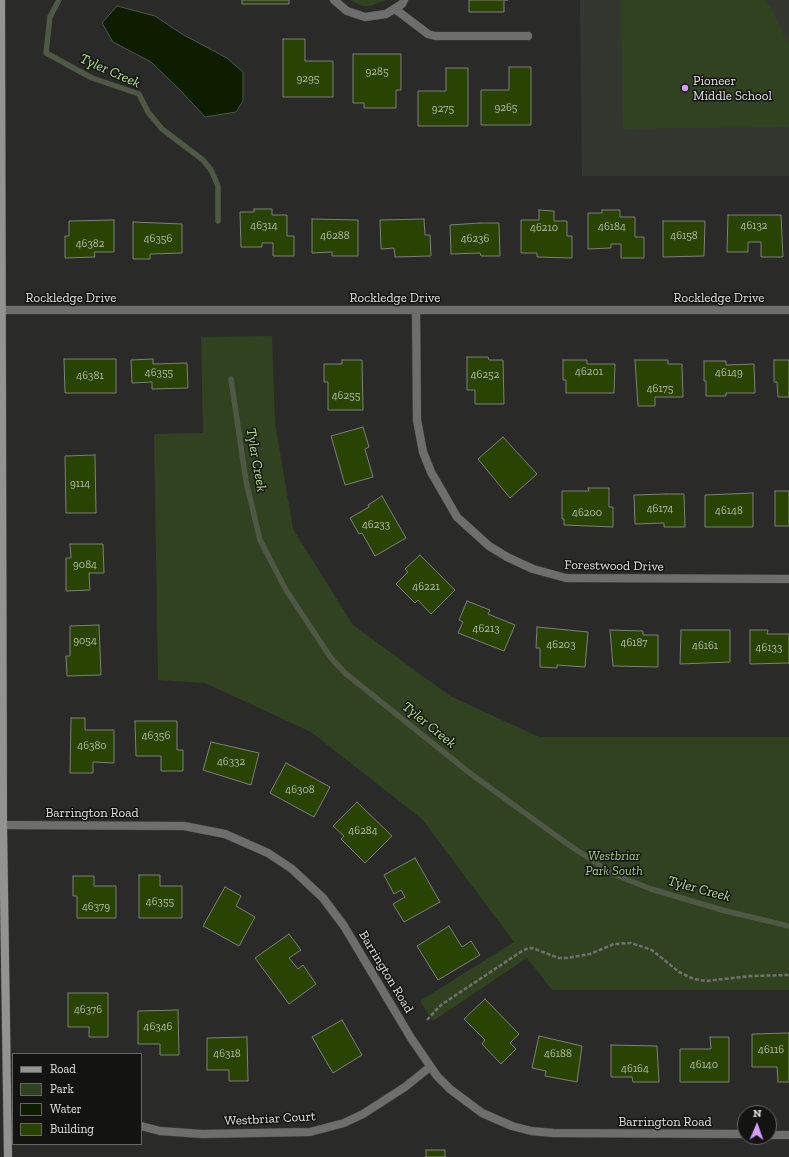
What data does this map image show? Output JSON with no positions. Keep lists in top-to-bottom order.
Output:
{
  "streets": {
    "street": [
      "Rockledge Drive",
      "Forestwood Drive",
      "Barrington Road",
      "Westbriar Court"
    ]
  },
  "crossings": [
    ["Rockledge Drive", "Forestwood Drive"],
    ["Barrington Road", "Westbriar Court"]
  ],
  "water": ["Tyler Creek"],
  "parks": ["Westbriar Park South"],
  "places": ["Pioneer Middle School"],
  "house_numbers": [
    "9285",
    "9295",
    "9265",
    "9275",
    "46314",
    "46132",
    "46184",
    "46210",
    "46288",
    "46158",
    "46356",
    "46236",
    "46382",
    "46201",
    "46355",
    "46149",
    "46252",
    "46381",
    "46175",
    "46255",
    "9114",
    "46174",
    "46148",
    "46200",
    "46233",
    "9084",
    "46221",
    "46213",
    "9054",
    "46187",
    "46203",
    "46161",
    "46133",
    "46356",
    "46380",
    "46332",
    "46308",
    "46284",
    "46355",
    "46379",
    "46376",
    "46346",
    "46116",
    "46318",
    "46188",
    "46140",
    "46164"
  ],
  "legend": [
    "Road",
    "Park",
    "Water",
    "Building"
  ],
  "north": "top"
}
